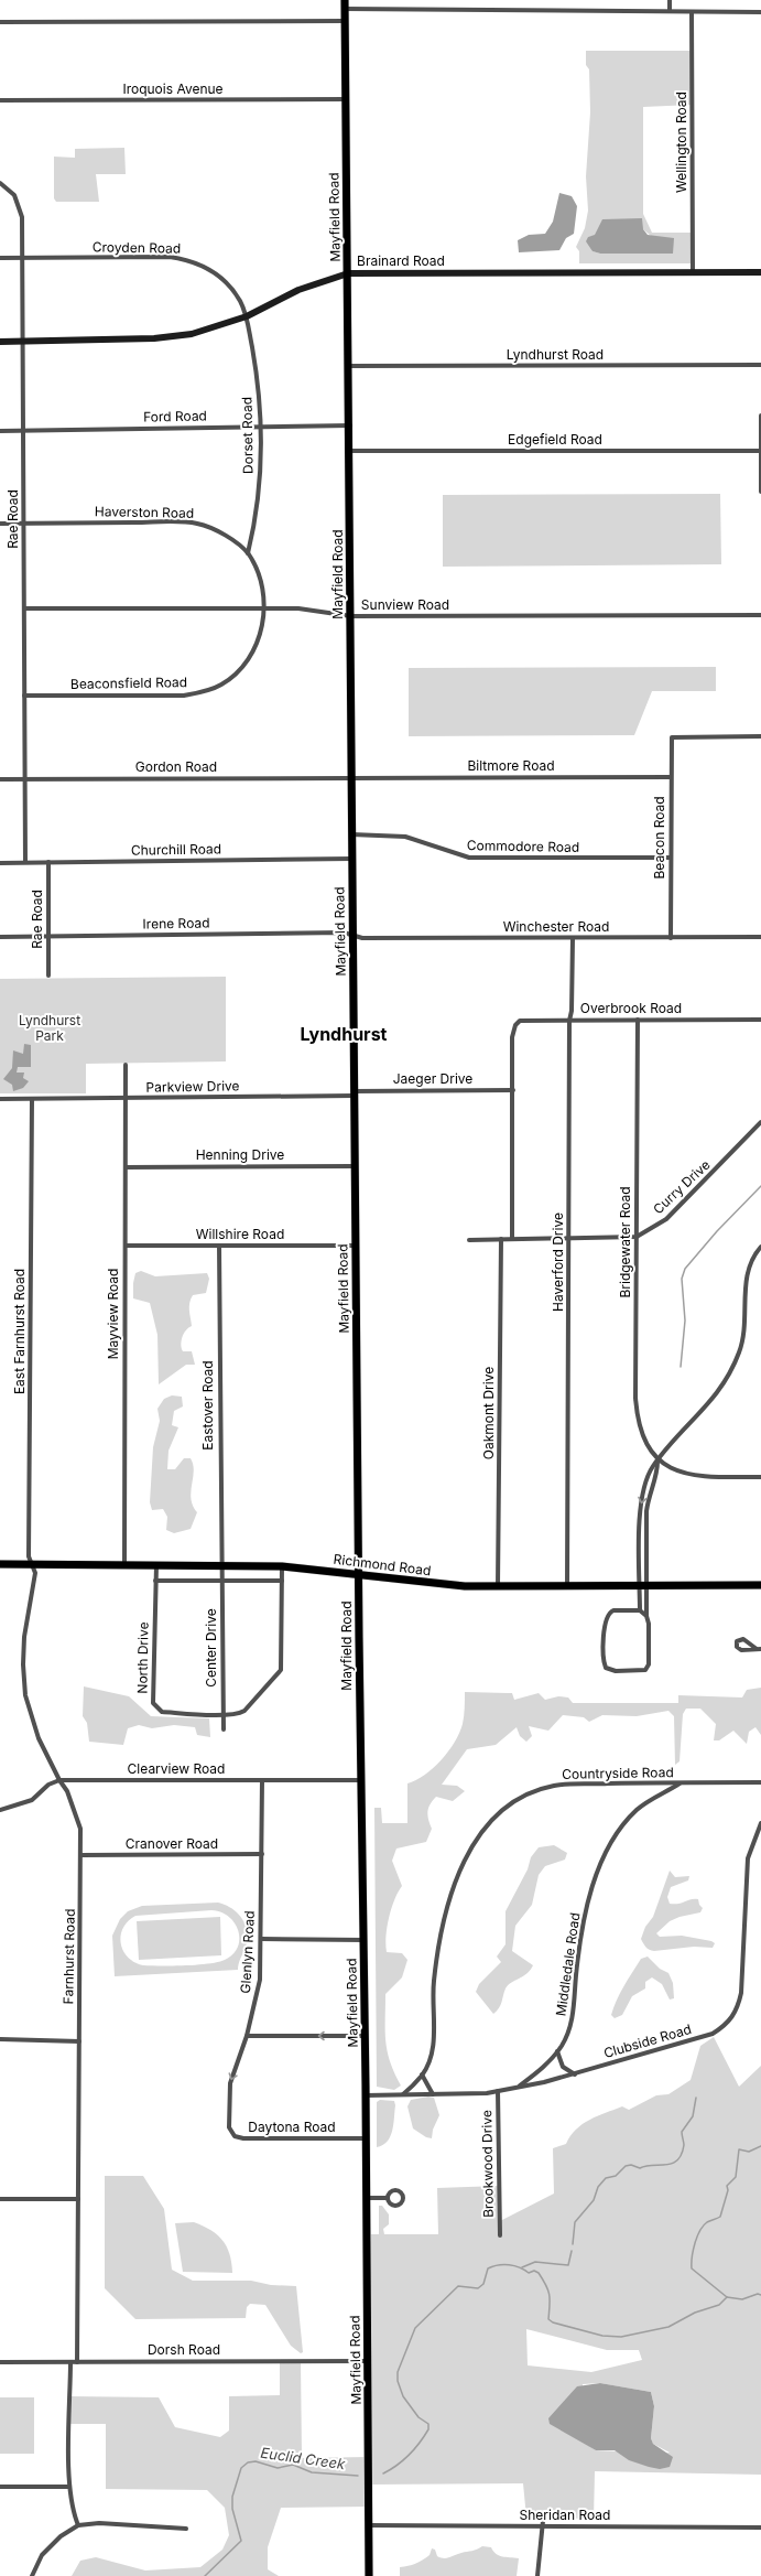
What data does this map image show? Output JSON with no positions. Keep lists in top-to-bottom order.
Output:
{
  "streets": {
    "main road": ["Mayfield Road", "Brainard Road", "Richmond Road"],
    "street": [
      "Iroquois Avenue",
      "Wellington Road",
      "Croyden Road",
      "Lyndhurst Road",
      "Ford Road",
      "Dorset Road",
      "Edgefield Road",
      "Haverston Road",
      "Rae Road",
      "Sunview Road",
      "Beaconsfield Road",
      "Biltmore Road",
      "Gordon Road",
      "Beacon Road",
      "Commodore Road",
      "Churchill Road",
      "Irene Road",
      "Winchester Road",
      "Overbrook Road",
      "Jaeger Drive",
      "Parkview Drive",
      "Henning Drive",
      "Curry Drive",
      "Willshire Road",
      "Bridgewater Road",
      "Haverford Drive",
      "Mayview Road",
      "East Farnhurst Road",
      "Eastover Road",
      "Oakmont Drive",
      "Center Drive",
      "North Drive",
      "Clearview Road",
      "Countryside Road",
      "Cranover Road",
      "Glenlyn Road",
      "Farnhurst Road",
      "Middledale Road",
      "Clubside Road",
      "Daytona Road",
      "Brookwood Drive",
      "Dorsh Road",
      "Sheridan Road"
    ]
  },
  "crossings": [
    ["Iroquois Avenue", "Mayfield Road"],
    ["Wellington Road", "Brainard Road"],
    ["Mayfield Road", "Brainard Road"],
    ["Mayfield Road", "Lyndhurst Road"],
    ["Mayfield Road", "Ford Road"],
    ["Mayfield Road", "Edgefield Road"],
    ["Mayfield Road", "Sunview Road"],
    ["Mayfield Road", "Biltmore Road"],
    ["Mayfield Road", "Gordon Road"],
    ["Mayfield Road", "Commodore Road"],
    ["Mayfield Road", "Churchill Road"],
    ["Mayfield Road", "Irene Road"],
    ["Mayfield Road", "Winchester Road"],
    ["Mayfield Road", "Jaeger Drive"],
    ["Mayfield Road", "Parkview Drive"],
    ["Mayfield Road", "Henning Drive"],
    ["Mayfield Road", "Willshire Road"],
    ["Mayfield Road", "Richmond Road"],
    ["Mayfield Road", "Clearview Road"],
    ["Mayfield Road", "Clubside Road"],
    ["Mayfield Road", "Daytona Road"],
    ["Mayfield Road", "Dorsh Road"],
    ["Mayfield Road", "Sheridan Road"],
    ["Croyden Road", "Brainard Road"],
    ["Croyden Road", "Dorset Road"],
    ["Croyden Road", "Rae Road"],
    ["Brainard Road", "Dorset Road"],
    ["Brainard Road", "Rae Road"],
    ["Ford Road", "Dorset Road"],
    ["Ford Road", "Rae Road"],
    ["Dorset Road", "Haverston Road"],
    ["Haverston Road", "Rae Road"],
    ["Haverston Road", "Sunview Road"],
    ["Haverston Road", "Beaconsfield Road"],
    ["Rae Road", "Sunview Road"],
    ["Rae Road", "Beaconsfield Road"],
    ["Rae Road", "Gordon Road"],
    ["Rae Road", "Churchill Road"],
    ["Rae Road", "Irene Road"],
    ["Sunview Road", "Beaconsfield Road"],
    ["Biltmore Road", "Gordon Road"],
    ["Biltmore Road", "Beacon Road"],
    ["Beacon Road", "Commodore Road"],
    ["Beacon Road", "Winchester Road"],
    ["Irene Road", "Winchester Road"],
    ["Winchester Road", "Haverford Drive"],
    ["Overbrook Road", "Jaeger Drive"],
    ["Overbrook Road", "Bridgewater Road"],
    ["Overbrook Road", "Haverford Drive"],
    ["Jaeger Drive", "Parkview Drive"],
    ["Parkview Drive", "Mayview Road"],
    ["Parkview Drive", "East Farnhurst Road"],
    ["Henning Drive", "Mayview Road"],
    ["Curry Drive", "Bridgewater Road"],
    ["Curry Drive", "Haverford Drive"],
    ["Curry Drive", "Oakmont Drive"],
    ["Willshire Road", "Mayview Road"],
    ["Willshire Road", "Eastover Road"],
    ["Haverford Drive", "Richmond Road"],
    ["Mayview Road", "Richmond Road"],
    ["East Farnhurst Road", "Richmond Road"],
    ["East Farnhurst Road", "Farnhurst Road"],
    ["Eastover Road", "Richmond Road"],
    ["Eastover Road", "Center Drive"],
    ["Oakmont Drive", "Richmond Road"],
    ["Richmond Road", "Center Drive"],
    ["Richmond Road", "North Drive"],
    ["Richmond Road", "Farnhurst Road"],
    ["Center Drive", "North Drive"],
    ["Clearview Road", "Glenlyn Road"],
    ["Clearview Road", "Farnhurst Road"],
    ["Countryside Road", "Middledale Road"],
    ["Countryside Road", "Clubside Road"],
    ["Cranover Road", "Glenlyn Road"],
    ["Cranover Road", "Farnhurst Road"],
    ["Glenlyn Road", "Daytona Road"],
    ["Farnhurst Road", "Dorsh Road"],
    ["Middledale Road", "Clubside Road"],
    ["Clubside Road", "Brookwood Drive"]
  ],
  "districts": ["Lyndhurst"],
  "water": ["Euclid Creek"],
  "parks": ["Lyndhurst Park"]
}
